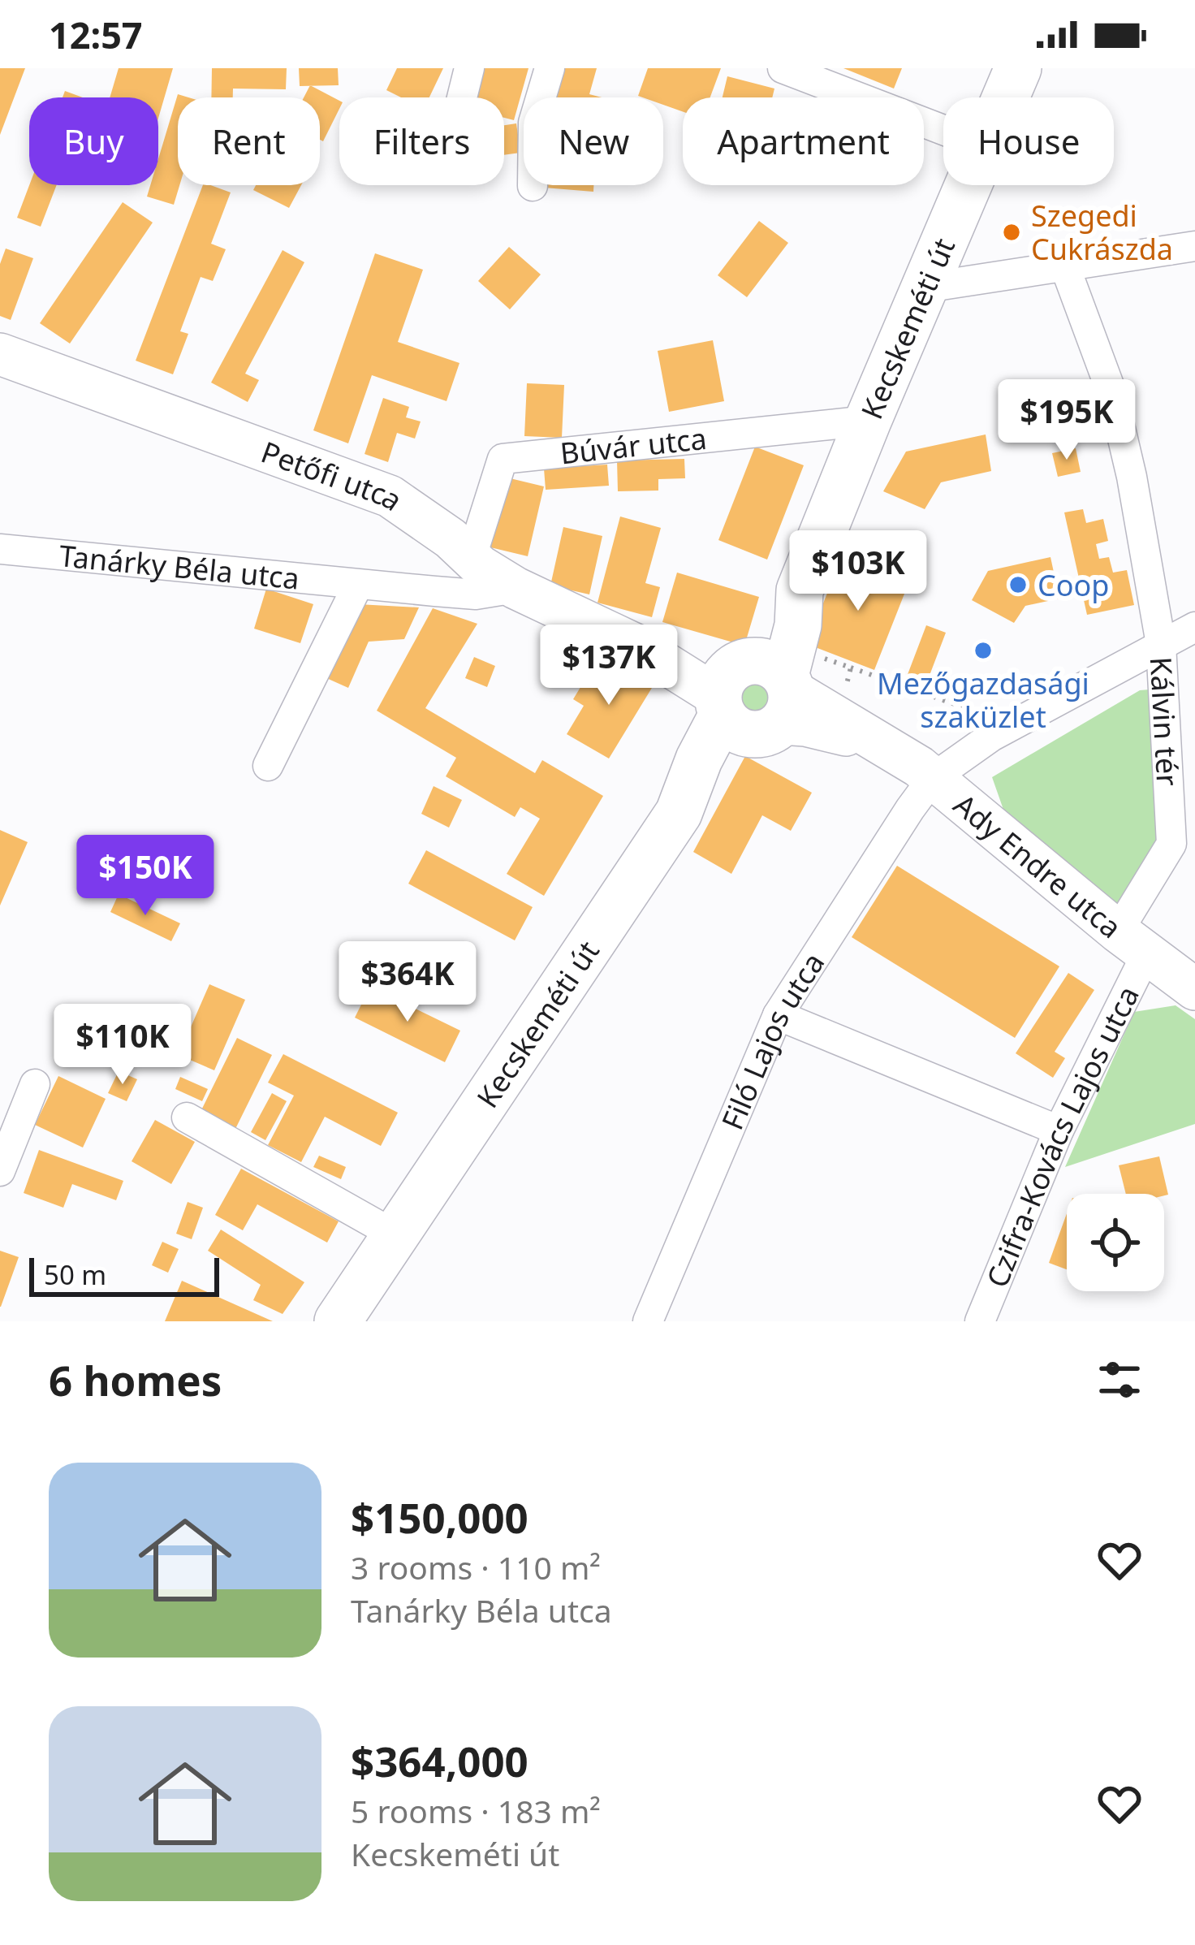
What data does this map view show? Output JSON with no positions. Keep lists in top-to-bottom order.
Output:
{
  "streets": {
    "main road": ["Kecskeméti út"],
    "street": [
      "Búvár utca",
      "Petőfi utca",
      "Tanárky Béla utca",
      "Kálvin tér",
      "Ady Endre utca",
      "Filó Lajos utca",
      "Czifra-Kovács Lajos utca"
    ]
  },
  "crossings": [
    ["Kecskeméti út", "Búvár utca"],
    ["Kecskeméti út", "Petőfi utca"],
    ["Kecskeméti út", "Ady Endre utca"],
    ["Búvár utca", "Petőfi utca"],
    ["Petőfi utca", "Tanárky Béla utca"],
    ["Petőfi utca", "Ady Endre utca"],
    ["Kálvin tér", "Ady Endre utca"],
    ["Kálvin tér", "Filó Lajos utca"],
    ["Kálvin tér", "Czifra-Kovács Lajos utca"],
    ["Ady Endre utca", "Filó Lajos utca"],
    ["Ady Endre utca", "Czifra-Kovács Lajos utca"]
  ],
  "places": ["Szegedi Cukrászda", "Coop", "Mezőgazdasági szaküzlet"],
  "scale_bar": "50 m",
  "page": {
    "status": "12:57",
    "chip": [
      "Buy",
      "Rent",
      "Filters",
      "New",
      "Apartment",
      "House"
    ],
    "price": [
      "$195K",
      "$103K",
      "$137K",
      "$150K",
      "$364K",
      "$110K"
    ],
    "scale": "50 m",
    "heading": "6 homes",
    "list": [
      {
        "name": "$150,000",
        "note": "3 rooms · 110 m² · Tanárky Béla utca"
      },
      {
        "name": "$364,000",
        "note": "5 rooms · 183 m² · Kecskeméti út"
      }
    ]
  }
}
